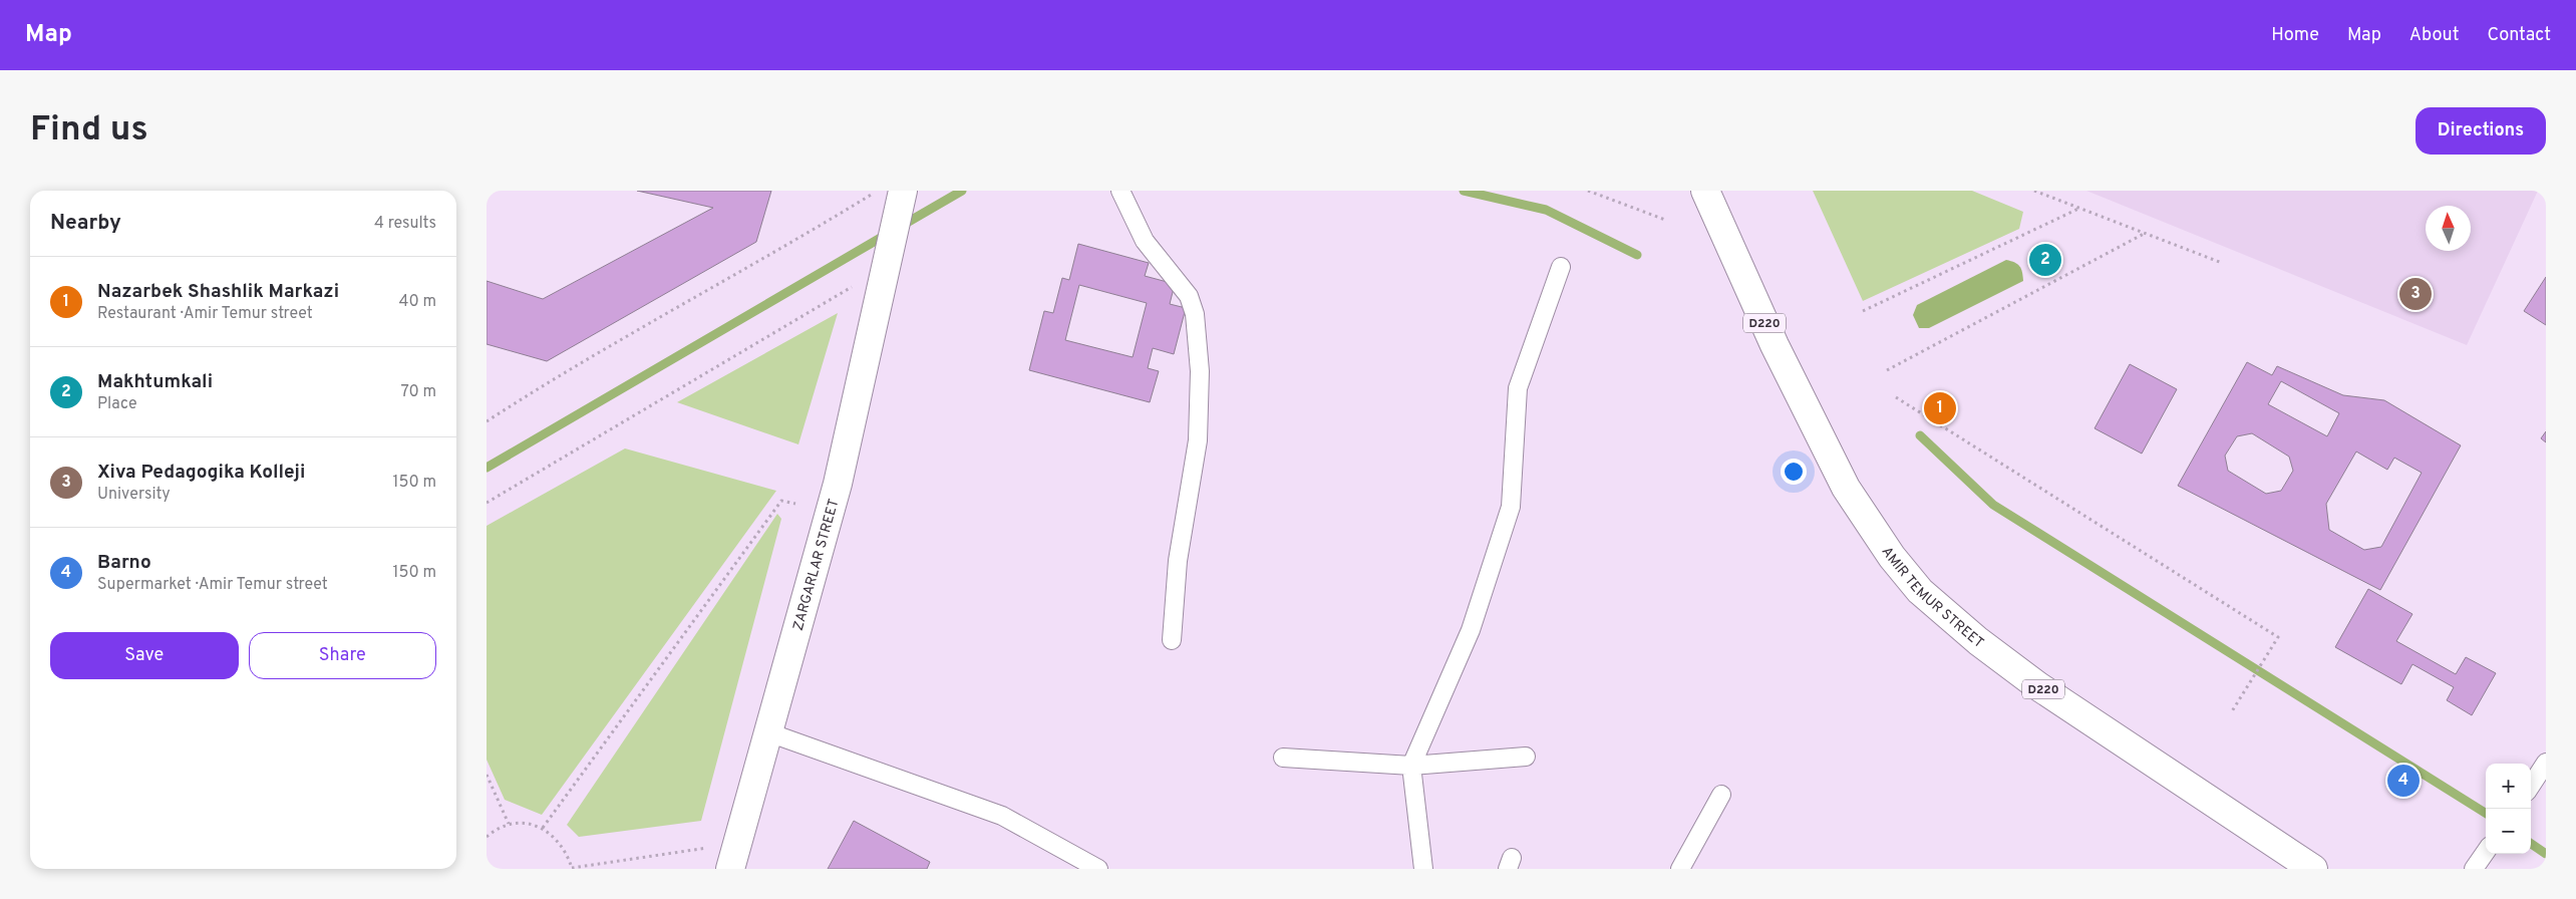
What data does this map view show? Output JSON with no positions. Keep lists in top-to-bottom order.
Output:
{
  "streets": {
    "main road": ["D220", "ZARGARLAR STREET", "AMIR TEMUR STREET"]
  },
  "north": "top",
  "page": {
    "header": "Map",
    "nav": [
      "Home",
      "Map",
      "About",
      "Contact"
    ],
    "buttons": [
      "Directions",
      ["Save", "Share"]
    ],
    "title": "Find us",
    "heading": ["Nearby", "4 results"],
    "pins": [
      "2",
      "3",
      "1",
      "4"
    ],
    "list": [
      {
        "mark": "1",
        "name": "Nazarbek Shashlik Markazi",
        "note": "Restaurant · Amir Temur street",
        "value": "40 m"
      },
      {
        "mark": "2",
        "name": "Makhtumkali",
        "note": "Place",
        "value": "70 m"
      },
      {
        "mark": "3",
        "name": "Xiva Pedagogika Kolleji",
        "note": "University",
        "value": "150 m"
      },
      {
        "mark": "4",
        "name": "Barno",
        "note": "Supermarket · Amir Temur street",
        "value": "150 m"
      }
    ],
    "map_buttons": ["+", "−"]
  }
}
